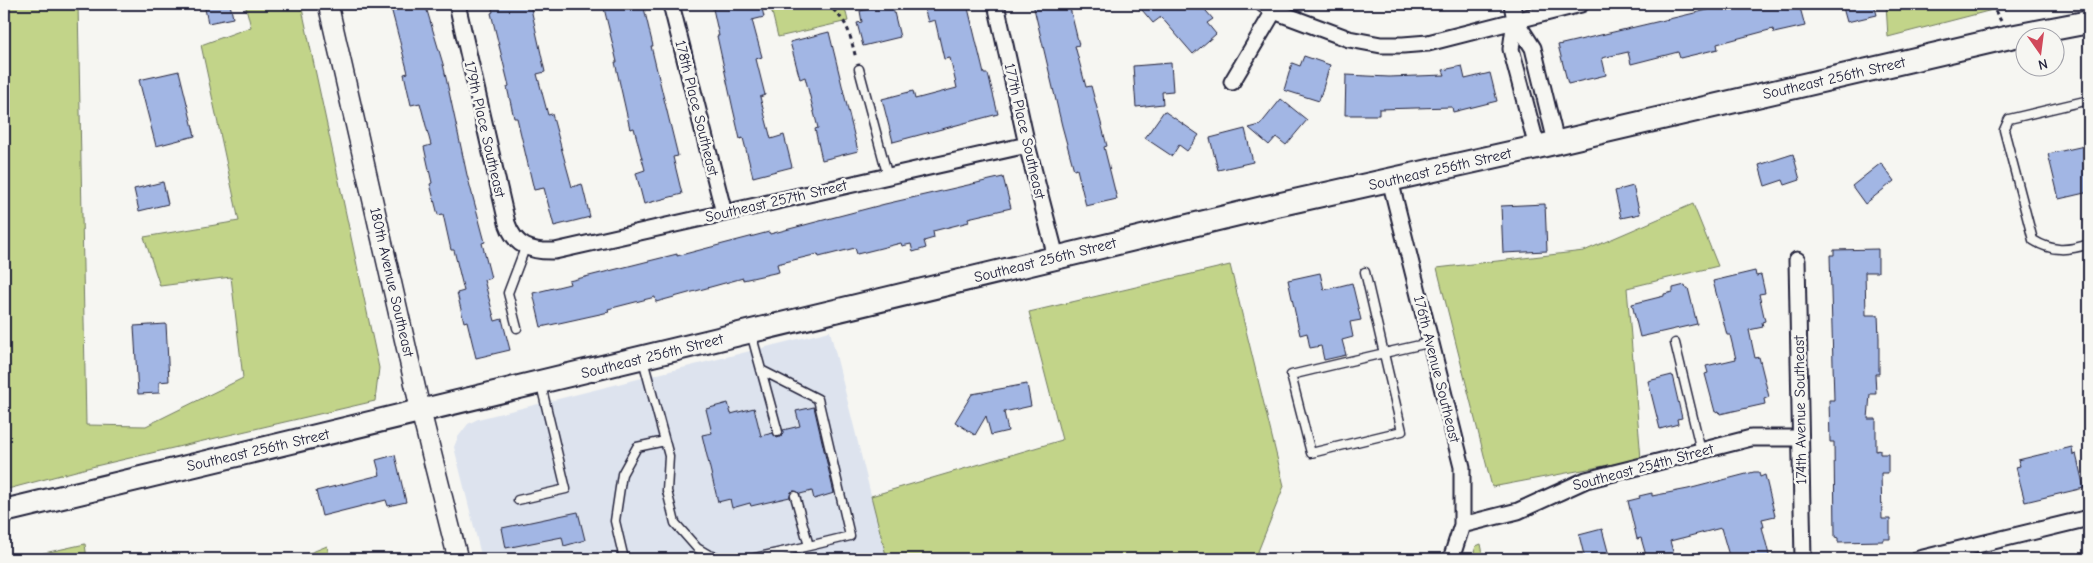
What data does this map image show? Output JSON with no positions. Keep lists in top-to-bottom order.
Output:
{
  "streets": {
    "main road": ["Southeast 256th Street"],
    "street": [
      "178th Place Southeast",
      "179th Place Southeast",
      "177th Place Southeast",
      "Southeast 257th Street",
      "180th Avenue Southeast",
      "176th Avenue Southeast",
      "174th Avenue Southeast",
      "Southeast 254th Street"
    ]
  },
  "crossings": [
    ["Southeast 256th Street", "177th Place Southeast"],
    ["Southeast 256th Street", "180th Avenue Southeast"],
    ["Southeast 256th Street", "176th Avenue Southeast"],
    ["178th Place Southeast", "Southeast 257th Street"],
    ["179th Place Southeast", "Southeast 257th Street"],
    ["177th Place Southeast", "Southeast 257th Street"],
    ["176th Avenue Southeast", "Southeast 254th Street"],
    ["174th Avenue Southeast", "Southeast 254th Street"]
  ],
  "north": "bottom"
}
